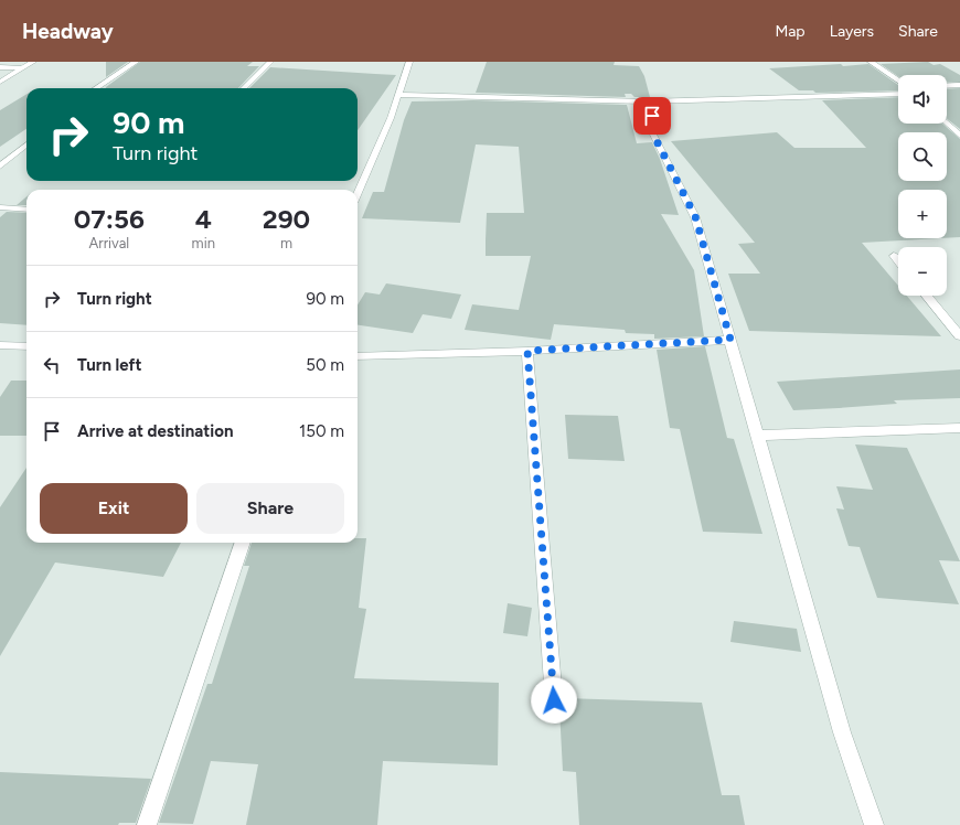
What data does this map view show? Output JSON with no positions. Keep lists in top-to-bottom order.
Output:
{
  "page": {
    "header": "Headway",
    "nav": ["Map", "Layers", "Share"],
    "map_buttons": ["+", "−"],
    "turn": ["90 m", "Turn right"],
    "eta": [
      "07:56",
      "Arrival",
      "4",
      "min",
      "290",
      "m"
    ],
    "list": [
      {
        "name": "Turn right",
        "value": "90 m"
      },
      {
        "name": "Turn left",
        "value": "50 m"
      },
      {
        "name": "Arrive at destination",
        "value": "150 m"
      }
    ],
    "buttons": ["Exit", "Share"]
  }
}
